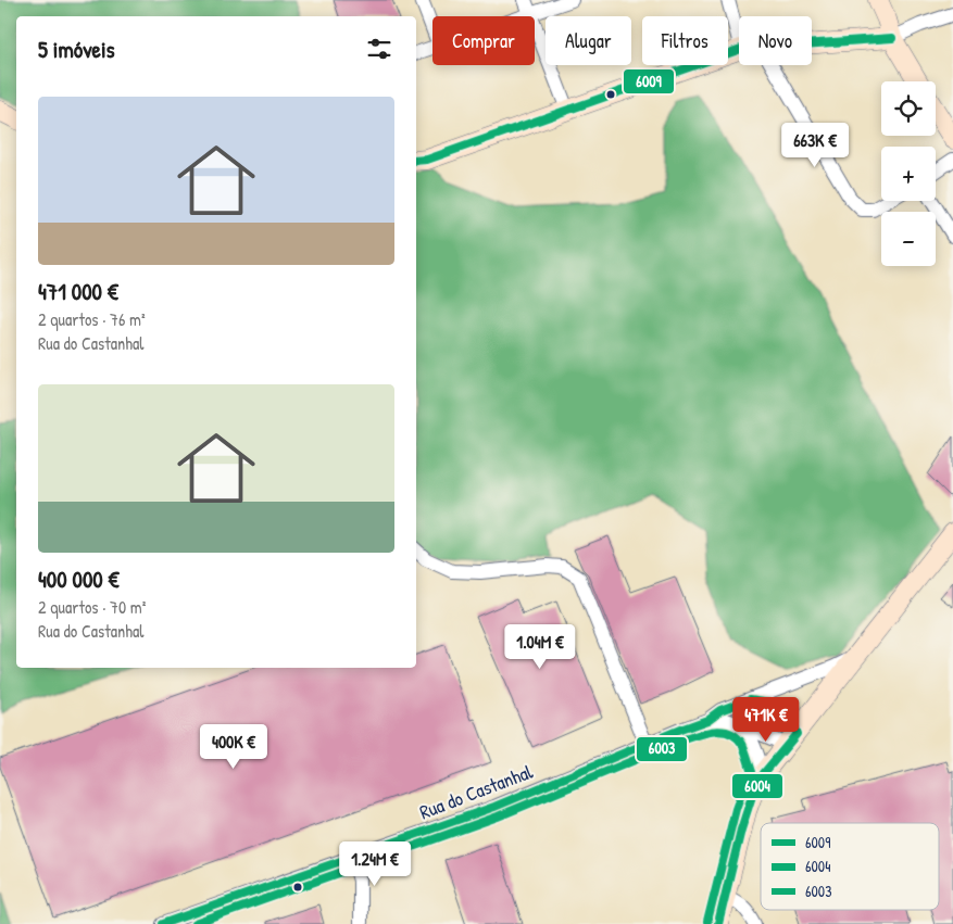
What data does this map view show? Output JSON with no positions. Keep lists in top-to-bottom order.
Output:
{
  "streets": {
    "street": ["Rua do Castanhal"]
  },
  "lines": ["transit line 6009", "transit line 6004", "transit line 6003"],
  "legend": ["6009", "6004", "6003"],
  "page": {
    "chip": [
      "Comprar",
      "Alugar",
      "Filtros",
      "Novo"
    ],
    "heading": "5 imóveis",
    "map_buttons": ["+", "−"],
    "list": [
      {
        "name": "471 000 €",
        "note": "2 quartos · 76 m² · Rua do Castanhal"
      },
      {
        "name": "400 000 €",
        "note": "2 quartos · 70 m² · Rua do Castanhal"
      }
    ],
    "price": [
      "663K €",
      "1.04M €",
      "471K €",
      "400K €",
      "1.24M €"
    ]
  }
}
